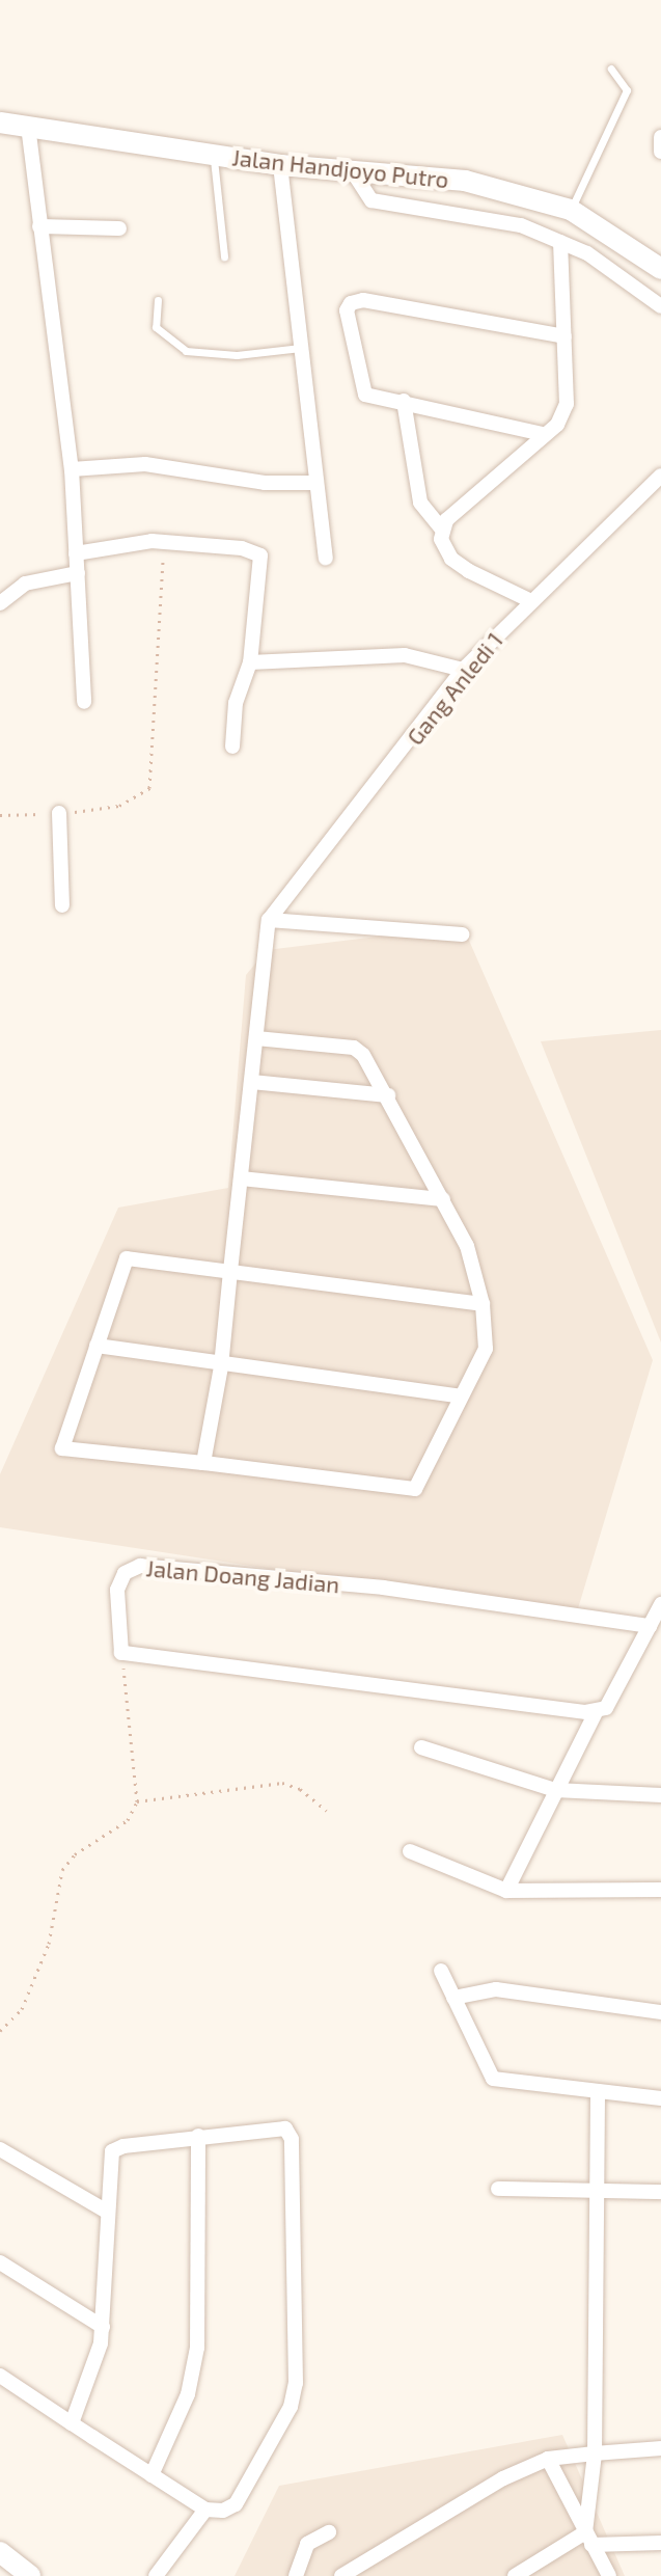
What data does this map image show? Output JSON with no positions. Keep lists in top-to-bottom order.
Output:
{
  "streets": {
    "street": ["Jalan Handjoyo Putro", "Gang Anledi 1", "Jalan Doang Jadian"]
  }
}
